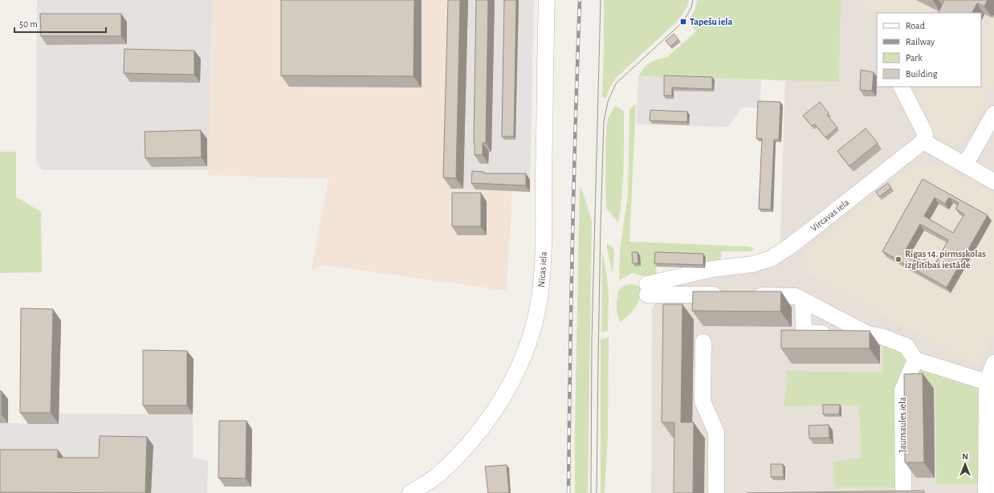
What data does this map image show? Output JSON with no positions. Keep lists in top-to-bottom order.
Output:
{
  "streets": {
    "street": ["Vircavas iela", "Nīcas iela", "Jaunsaules iela"]
  },
  "places": {
    "transit": ["Tapešu iela"],
    "other": ["Rīgas 14. pirmsskolas izglītības iestāde"]
  },
  "legend": [
    "Road",
    "Railway",
    "Park",
    "Building"
  ],
  "scale_bar": "50 m",
  "north": "top"
}
